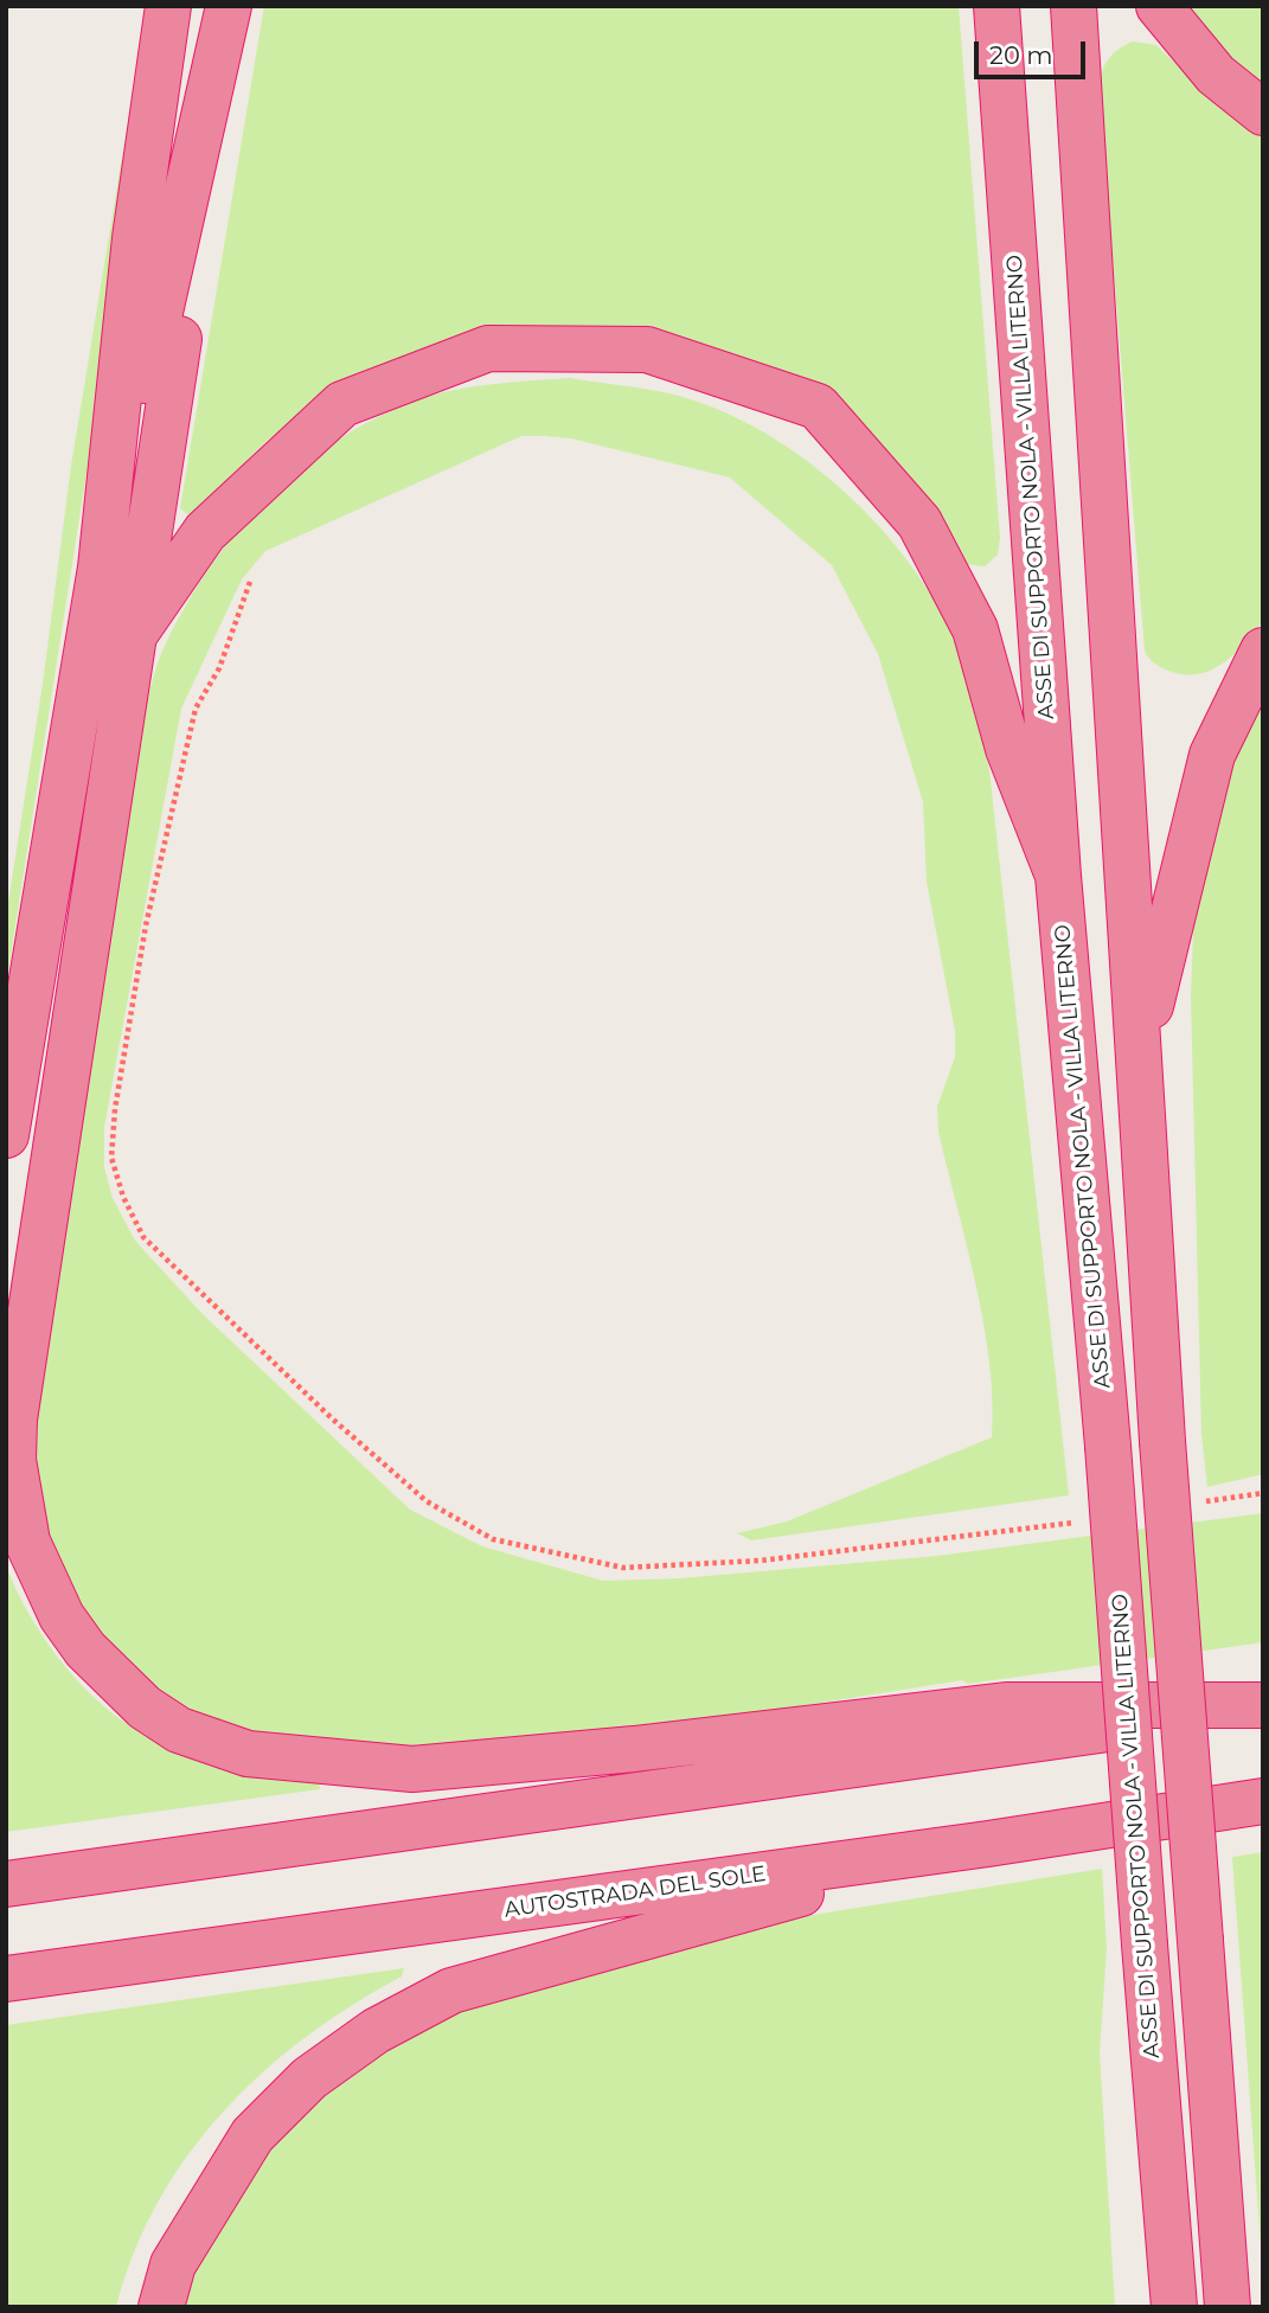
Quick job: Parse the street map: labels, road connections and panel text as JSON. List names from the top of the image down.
{
  "streets": {
    "highway": ["ASSE DI SUPPORTO NOLA - VILLA LITERNO", "AUTOSTRADA DEL SOLE"]
  },
  "scale_bar": "20 m"
}
